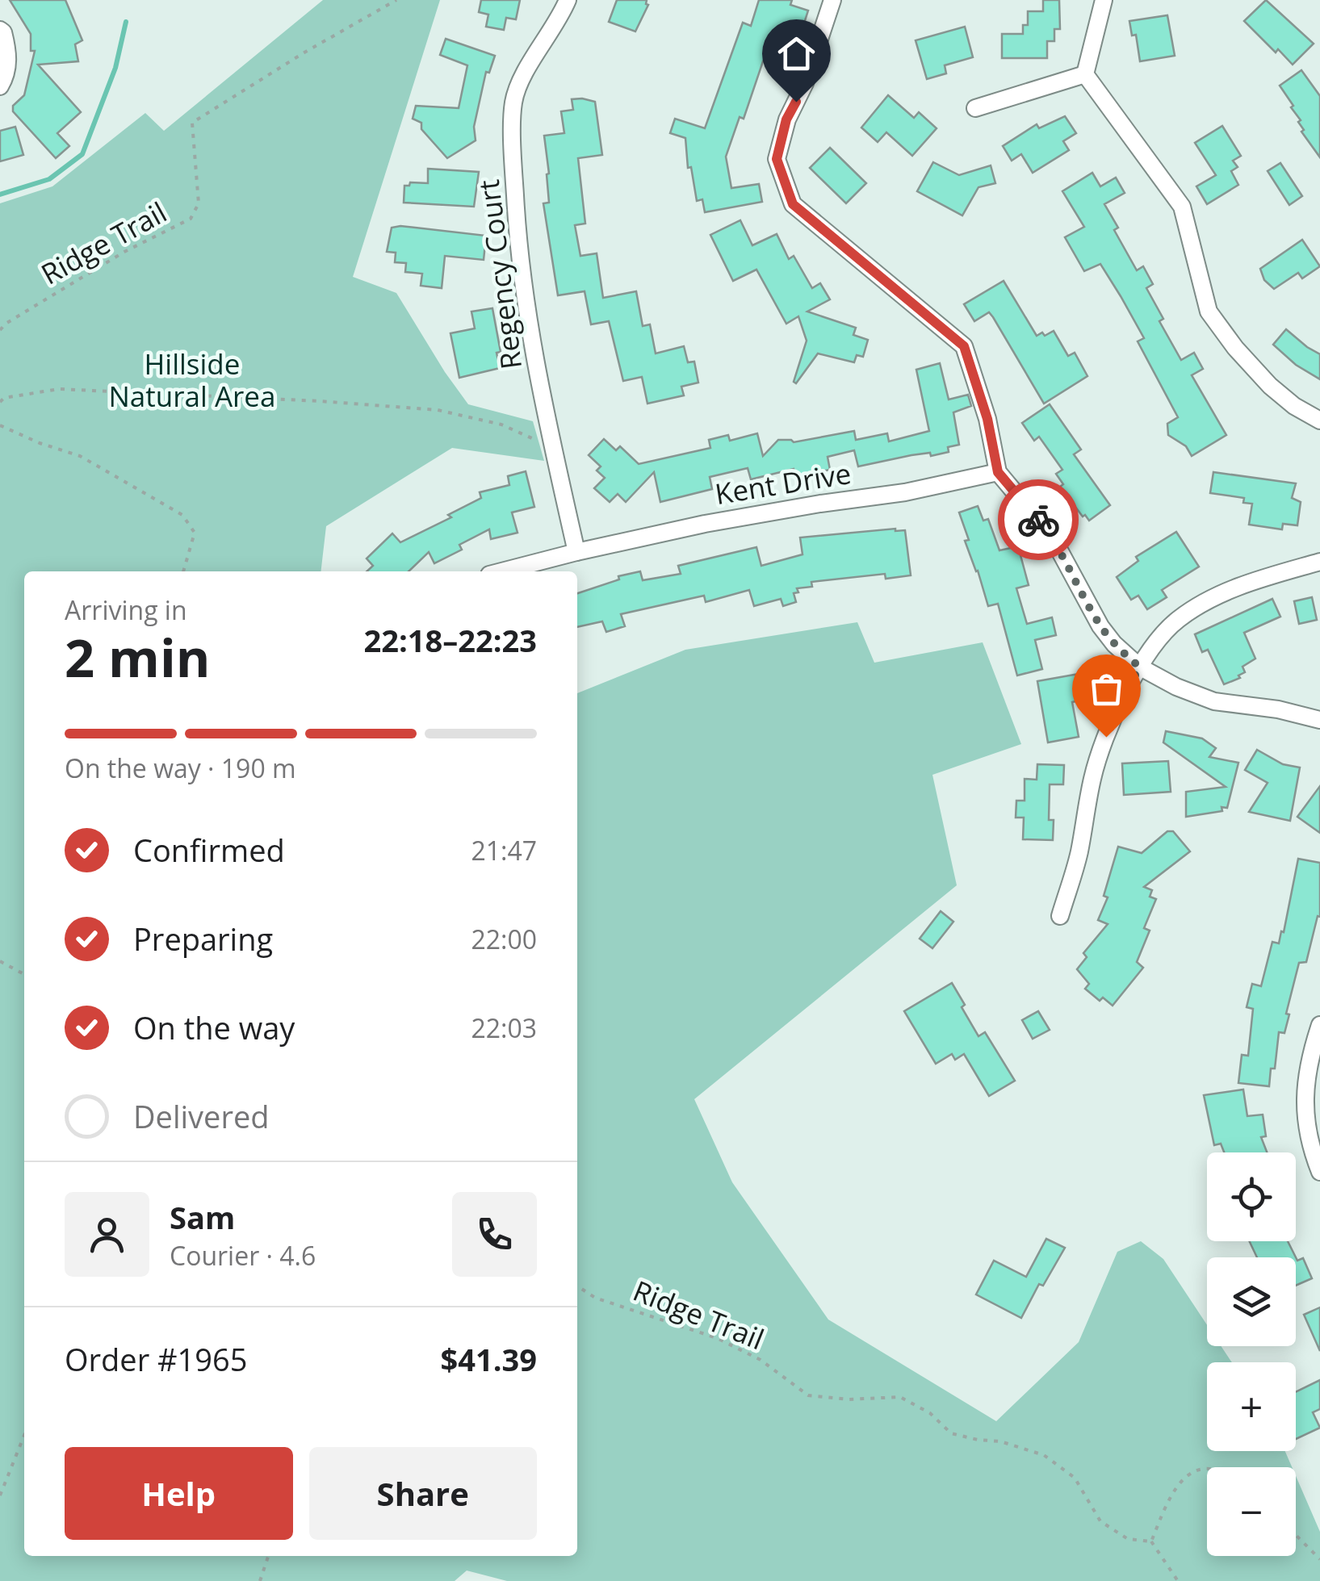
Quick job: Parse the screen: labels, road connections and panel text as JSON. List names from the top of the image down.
{
  "streets": {
    "street": ["Regency Court", "Kent Drive"],
    "path": ["Ridge Trail"]
  },
  "crossings": [
    ["Regency Court", "Kent Drive"]
  ],
  "parks": ["Hillside Natural Area"],
  "page": {
    "heading": ["2 min", "Arriving in", "22:18–22:23"],
    "panel": [
      "Sam",
      "Courier · 4.6",
      "Order #1965",
      "$41.39"
    ],
    "bar": "On the way · 190 m",
    "list": [
      ["Confirmed", "21:47"],
      ["Preparing", "22:00"],
      ["On the way", "22:03"],
      "Delivered"
    ],
    "map_buttons": ["+", "−"],
    "buttons": ["Help", "Share"]
  }
}
